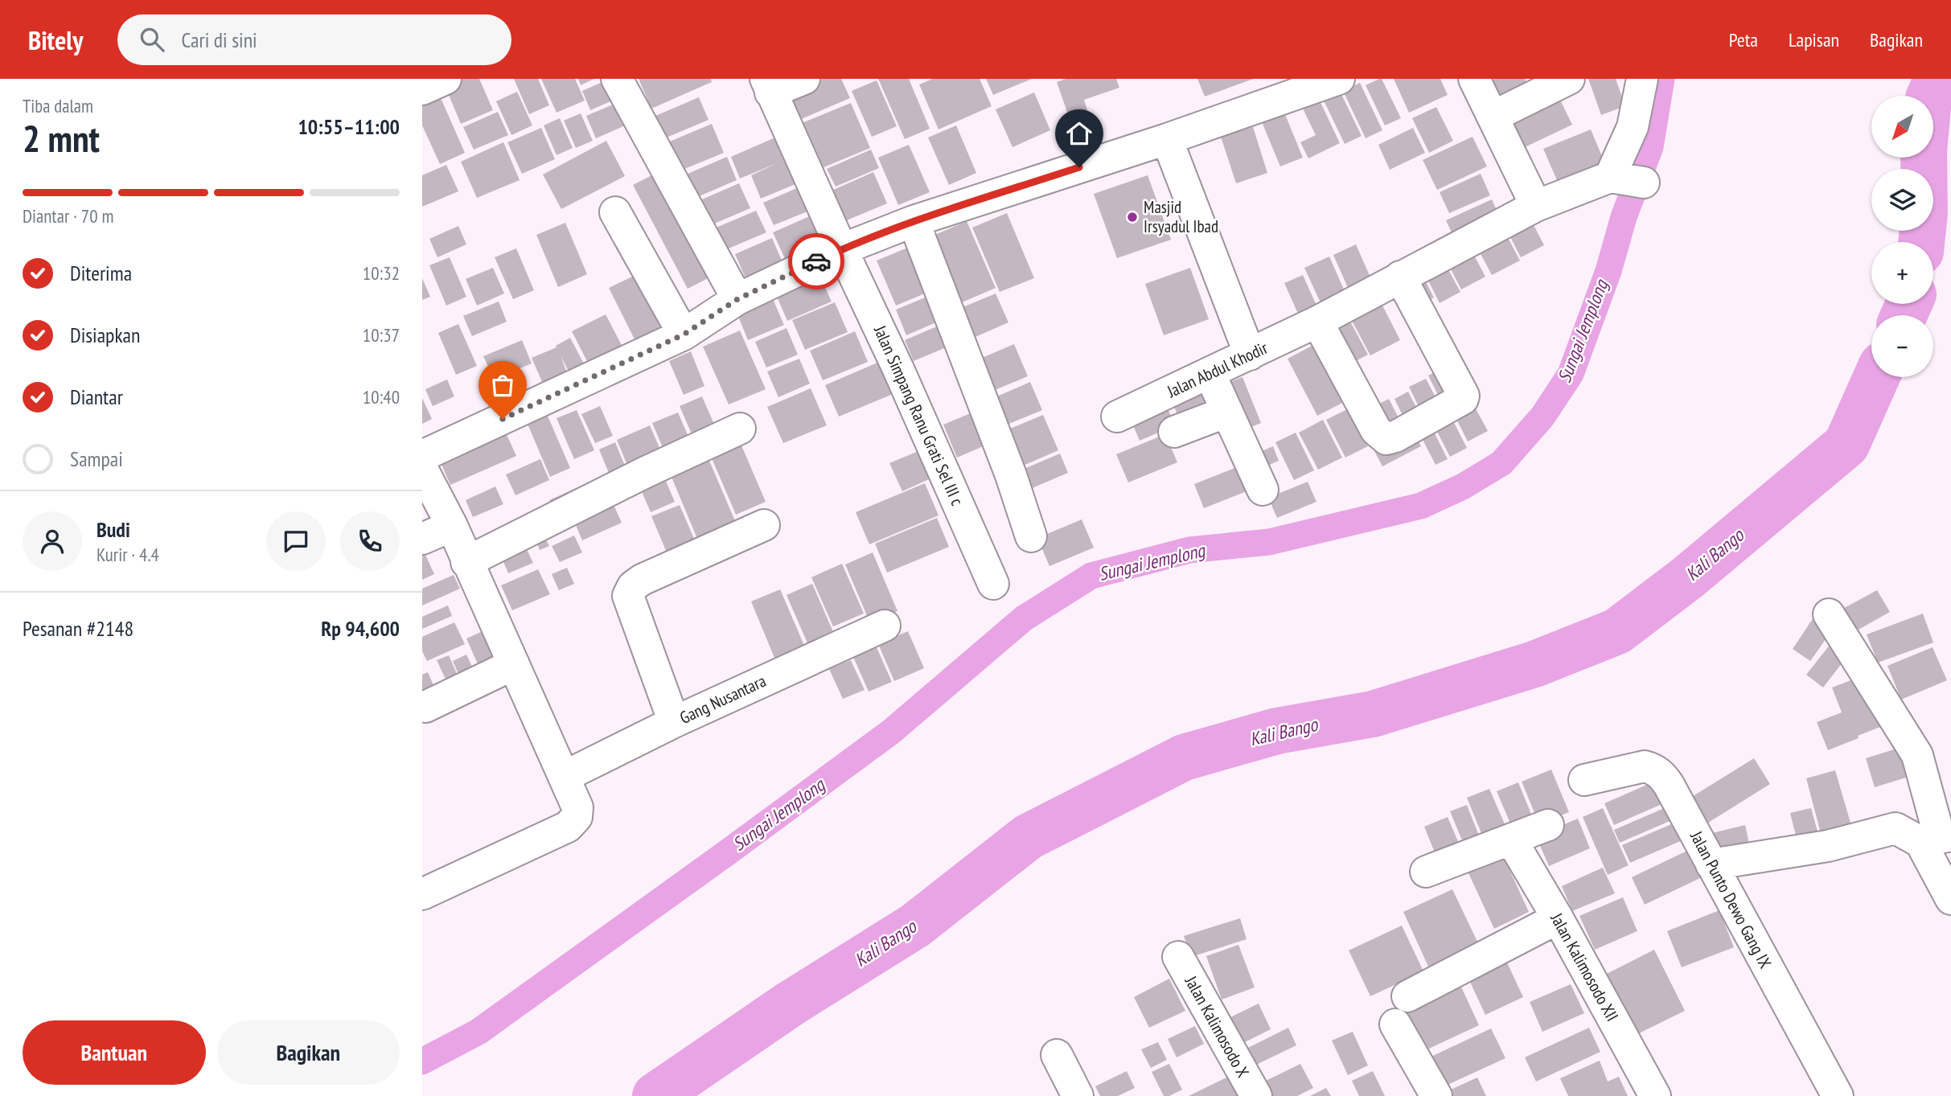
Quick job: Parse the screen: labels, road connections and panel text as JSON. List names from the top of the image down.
{
  "streets": {
    "street": [
      "Jalan Abdul Khodir",
      "Jalan Simpang Ranu Grati Sel III c",
      "Gang Nusantara",
      "Jalan Punto Dewo Gang IX",
      "Jalan Kalimosodo XII",
      "Jalan Kalimosodo X"
    ]
  },
  "water": ["Sungai Jemplong", "Kali Bango"],
  "places": ["Masjid Irsyadul Ibad"],
  "north": "bottom left",
  "page": {
    "header": "Bitely",
    "search": "Cari di sini",
    "nav": ["Peta", "Lapisan", "Bagikan"],
    "heading": ["2 mnt", "Tiba dalam", "10:55–11:00"],
    "panel": [
      "Budi",
      "Kurir · 4.4",
      "Pesanan #2148",
      "Rp 94,600"
    ],
    "map_buttons": ["+", "−"],
    "bar": "Diantar · 70 m",
    "list": [
      ["Diterima", "10:32"],
      ["Disiapkan", "10:37"],
      ["Diantar", "10:40"],
      "Sampai"
    ],
    "buttons": ["Bantuan", "Bagikan"]
  }
}
